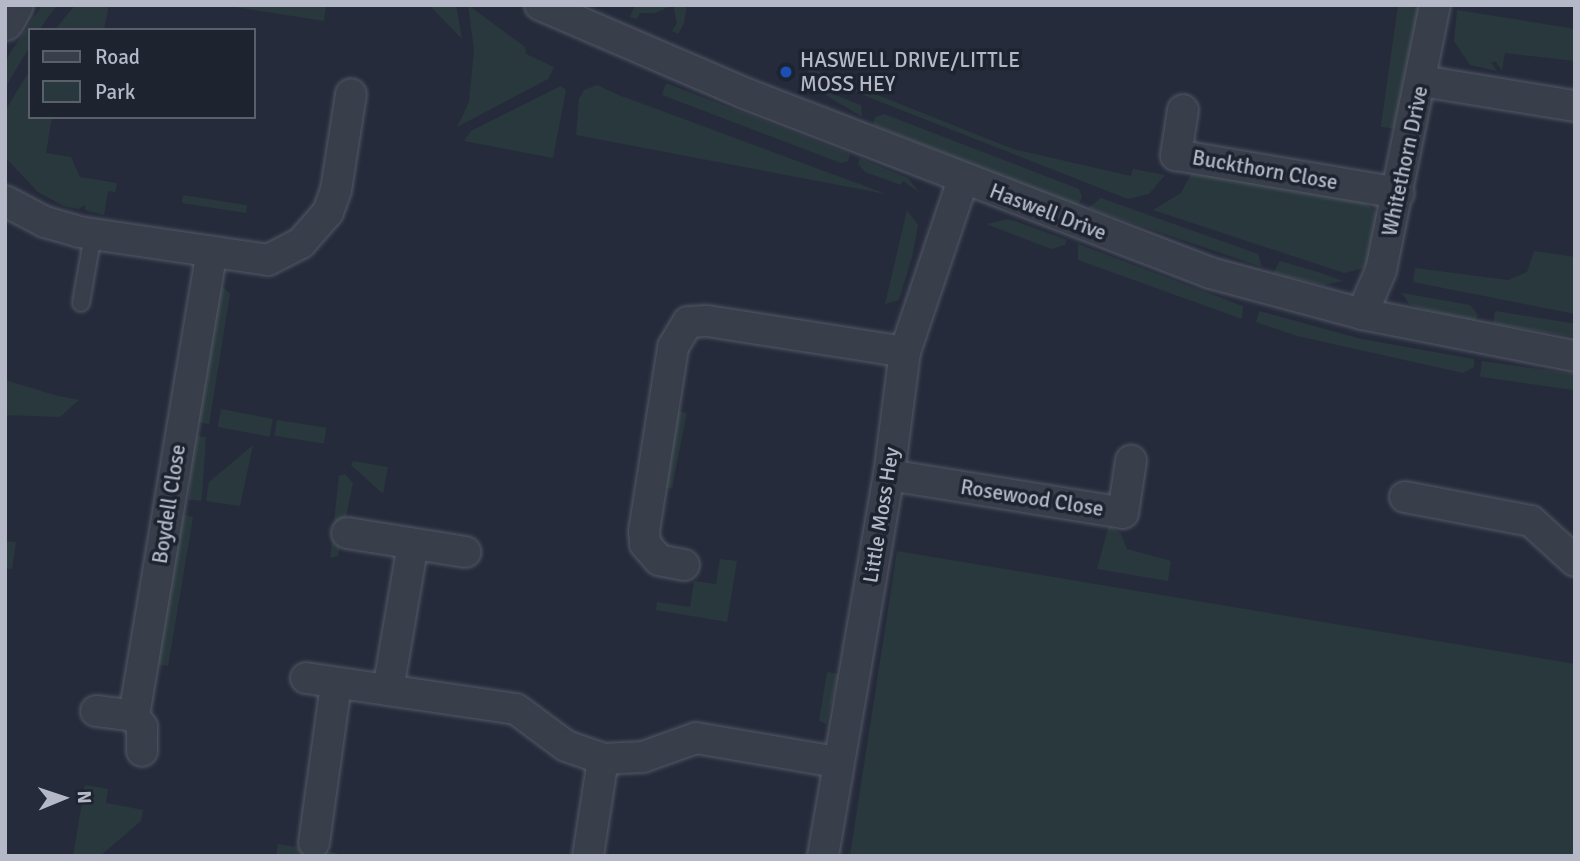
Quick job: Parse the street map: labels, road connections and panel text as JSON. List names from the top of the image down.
{
  "streets": {
    "street": [
      "Whitethorn Drive",
      "Buckthorn Close",
      "Haswell Drive",
      "Rosewood Close",
      "Boydell Close",
      "Little Moss Hey"
    ]
  },
  "crossings": [
    ["Whitethorn Drive", "Buckthorn Close"],
    ["Whitethorn Drive", "Haswell Drive"],
    ["Haswell Drive", "Little Moss Hey"],
    ["Rosewood Close", "Little Moss Hey"]
  ],
  "places": ["HASWELL DRIVE/LITTLE MOSS HEY"],
  "legend": ["Road", "Park"],
  "north": "right"
}
